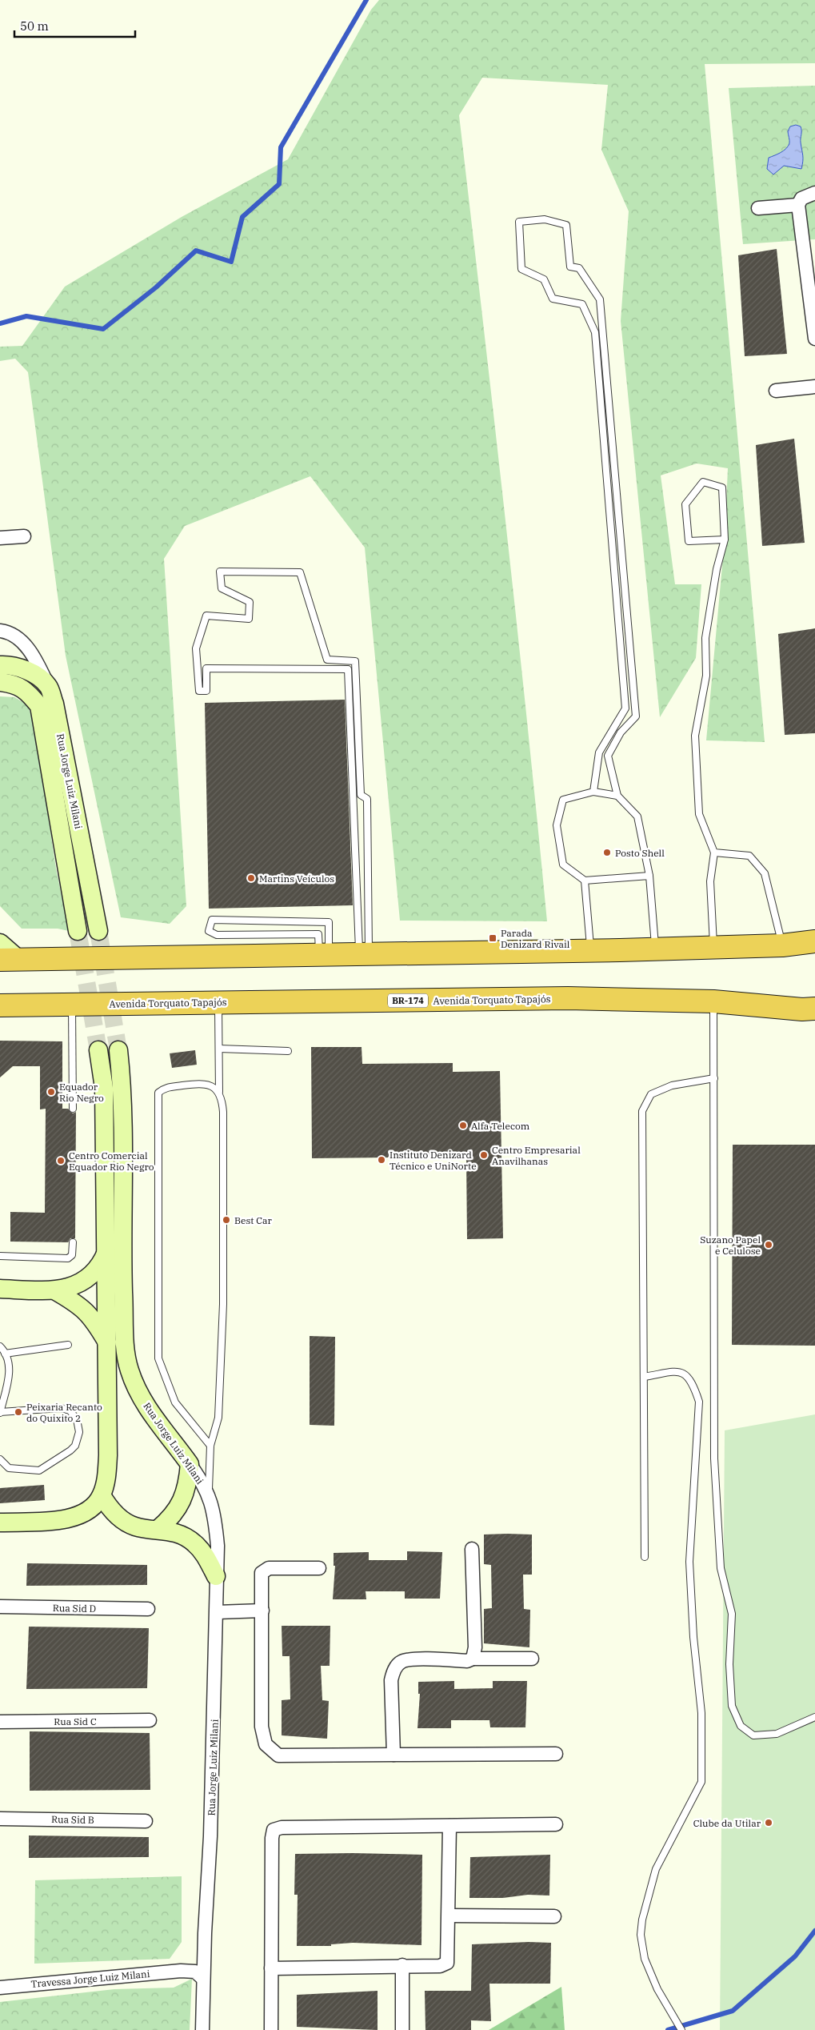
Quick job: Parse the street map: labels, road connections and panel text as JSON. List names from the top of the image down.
{
  "streets": {
    "highway": ["Avenida Torquato Tapajós", "BR-174"],
    "street": [
      "Rua Jorge Luiz Milani",
      "Rua Sid D",
      "Rua Sid C",
      "Rua Sid B",
      "Travessa Jorge Luiz Milani"
    ]
  },
  "places": {
    "other": [
      "Posto Shell",
      "Martins Veículos",
      "Equador Rio Negro",
      "Alfa Telecom",
      "Centro Empresarial Anavilhanas",
      "Instituto Denizard Técnico e UniNorte",
      "Centro Comercial Equador Rio Negro",
      "Best Car",
      "Suzano Papel e Celulose",
      "Peixaria Recanto do Quixito 2",
      "Clube da Utilar"
    ],
    "transit": ["Parada Denizard Rivail"]
  },
  "scale_bar": "50 m"
}
